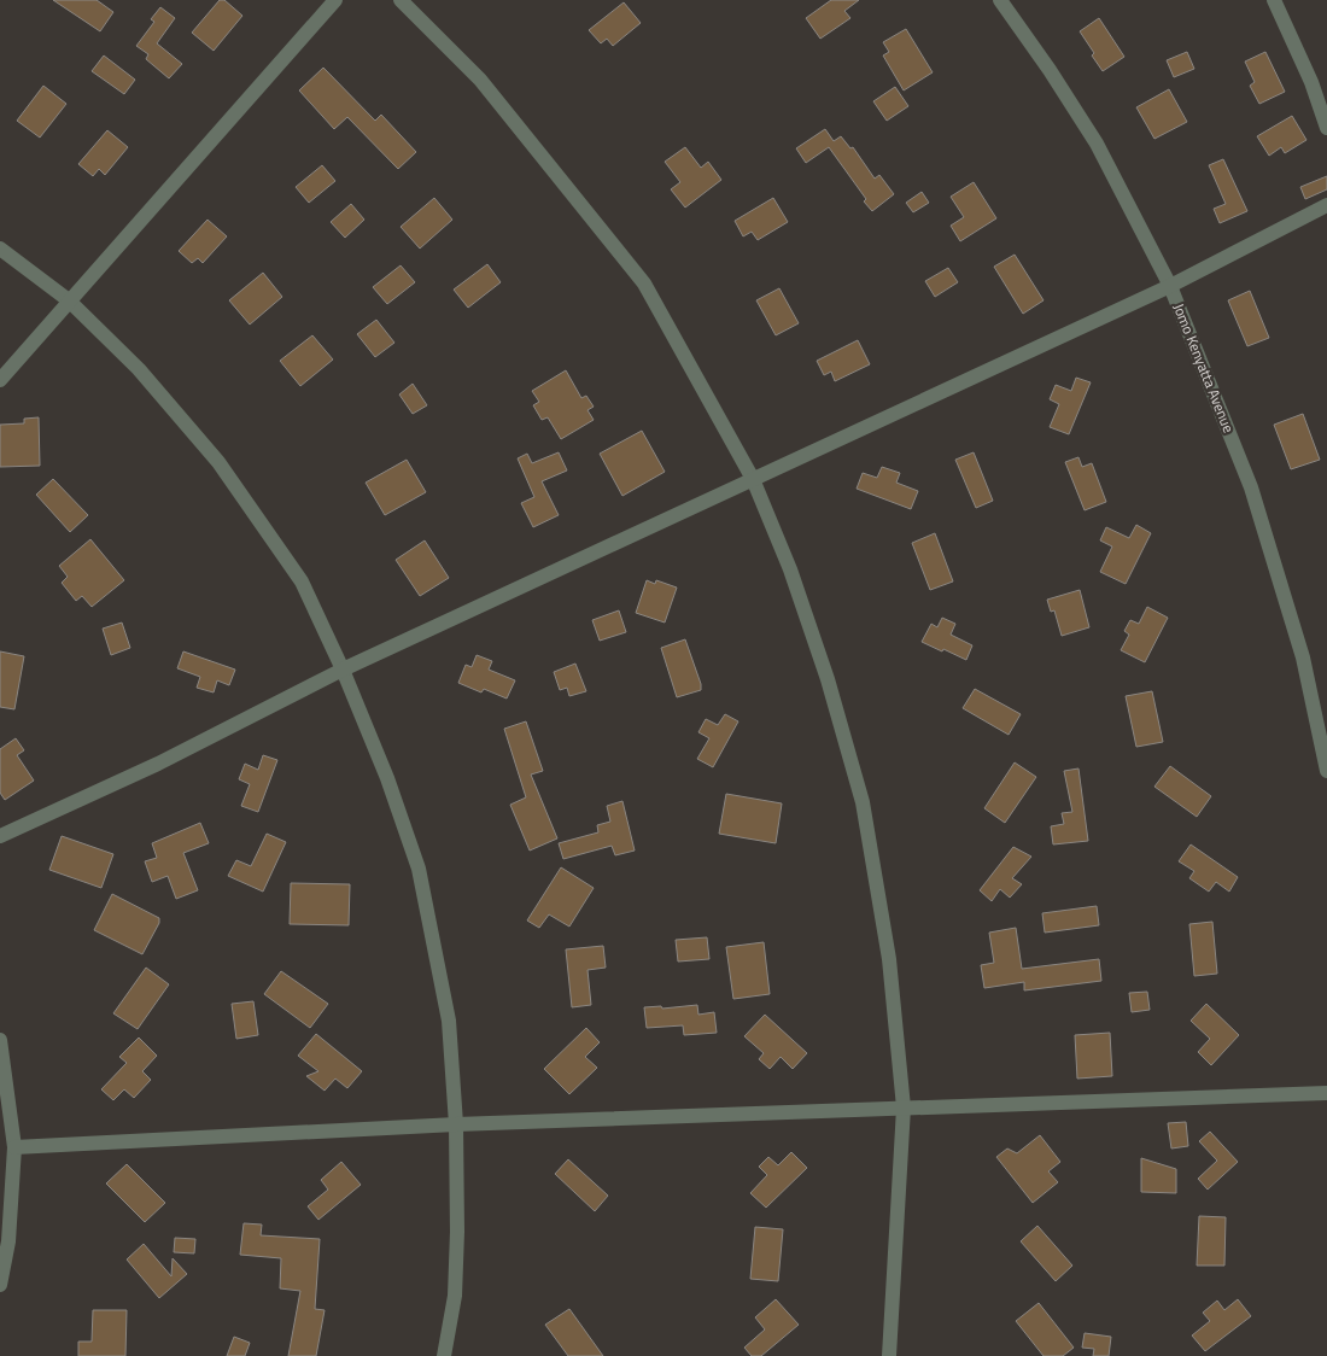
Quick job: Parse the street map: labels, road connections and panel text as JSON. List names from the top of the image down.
{
  "streets": {
    "street": ["Jomo Kenyatta Avenue"]
  }
}
